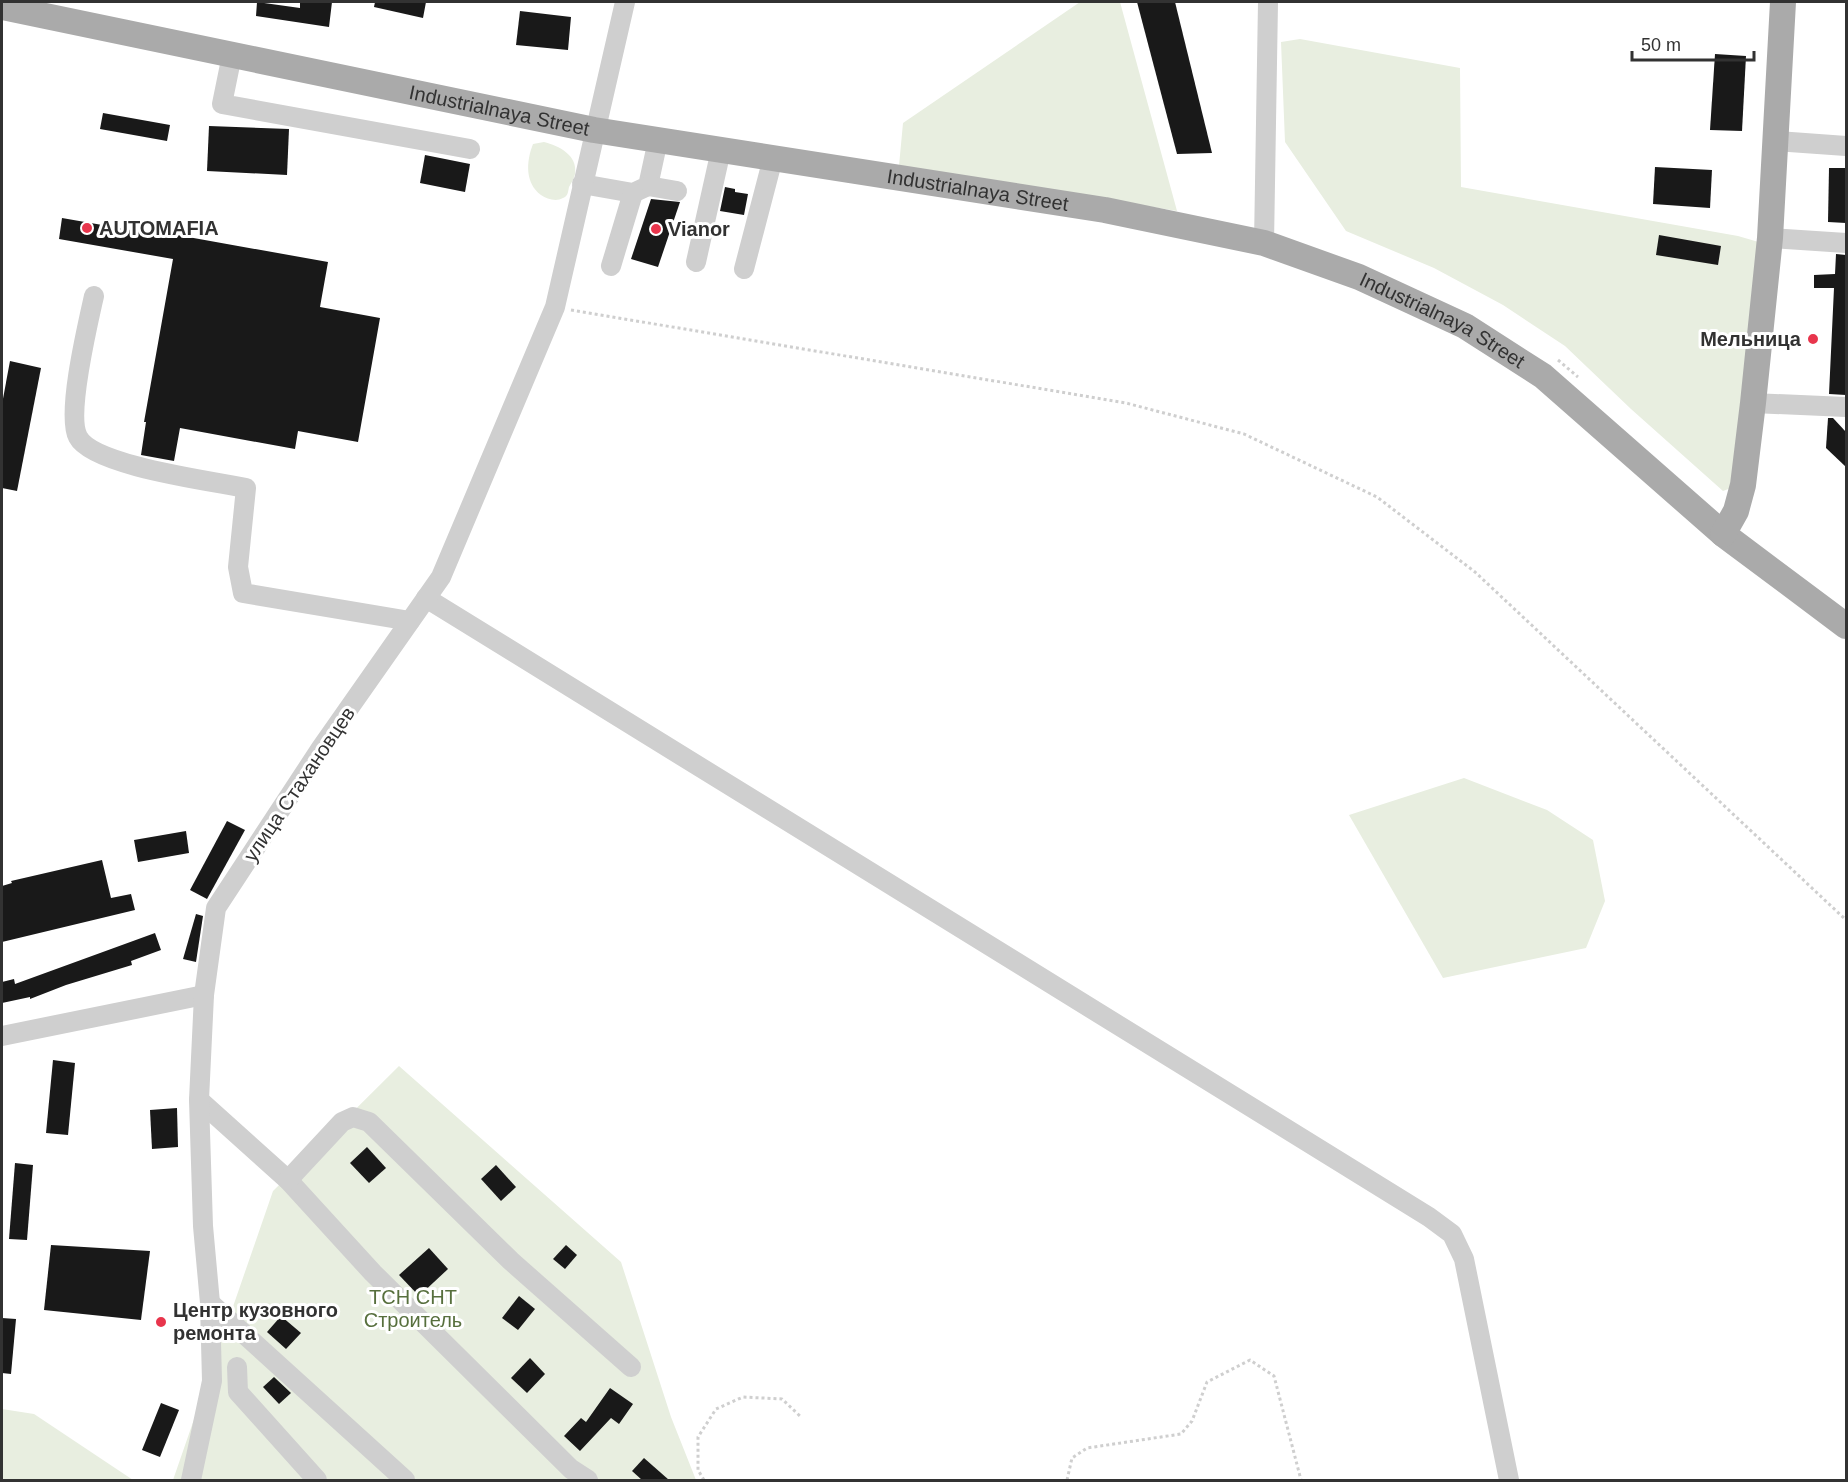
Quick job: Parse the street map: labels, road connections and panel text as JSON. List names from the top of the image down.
{
  "streets": {
    "main road": ["Industrialnaya Street"],
    "street": ["улица Стахановцев"]
  },
  "crossings": [
    ["Industrialnaya Street", "улица Стахановцев"]
  ],
  "parks": ["ТСН СНТ Строитель"],
  "places": [
    "AUTOMAFIA",
    "Vianor",
    "Мельница",
    "Центр кузовного ремонта"
  ],
  "scale_bar": "50 m"
}
